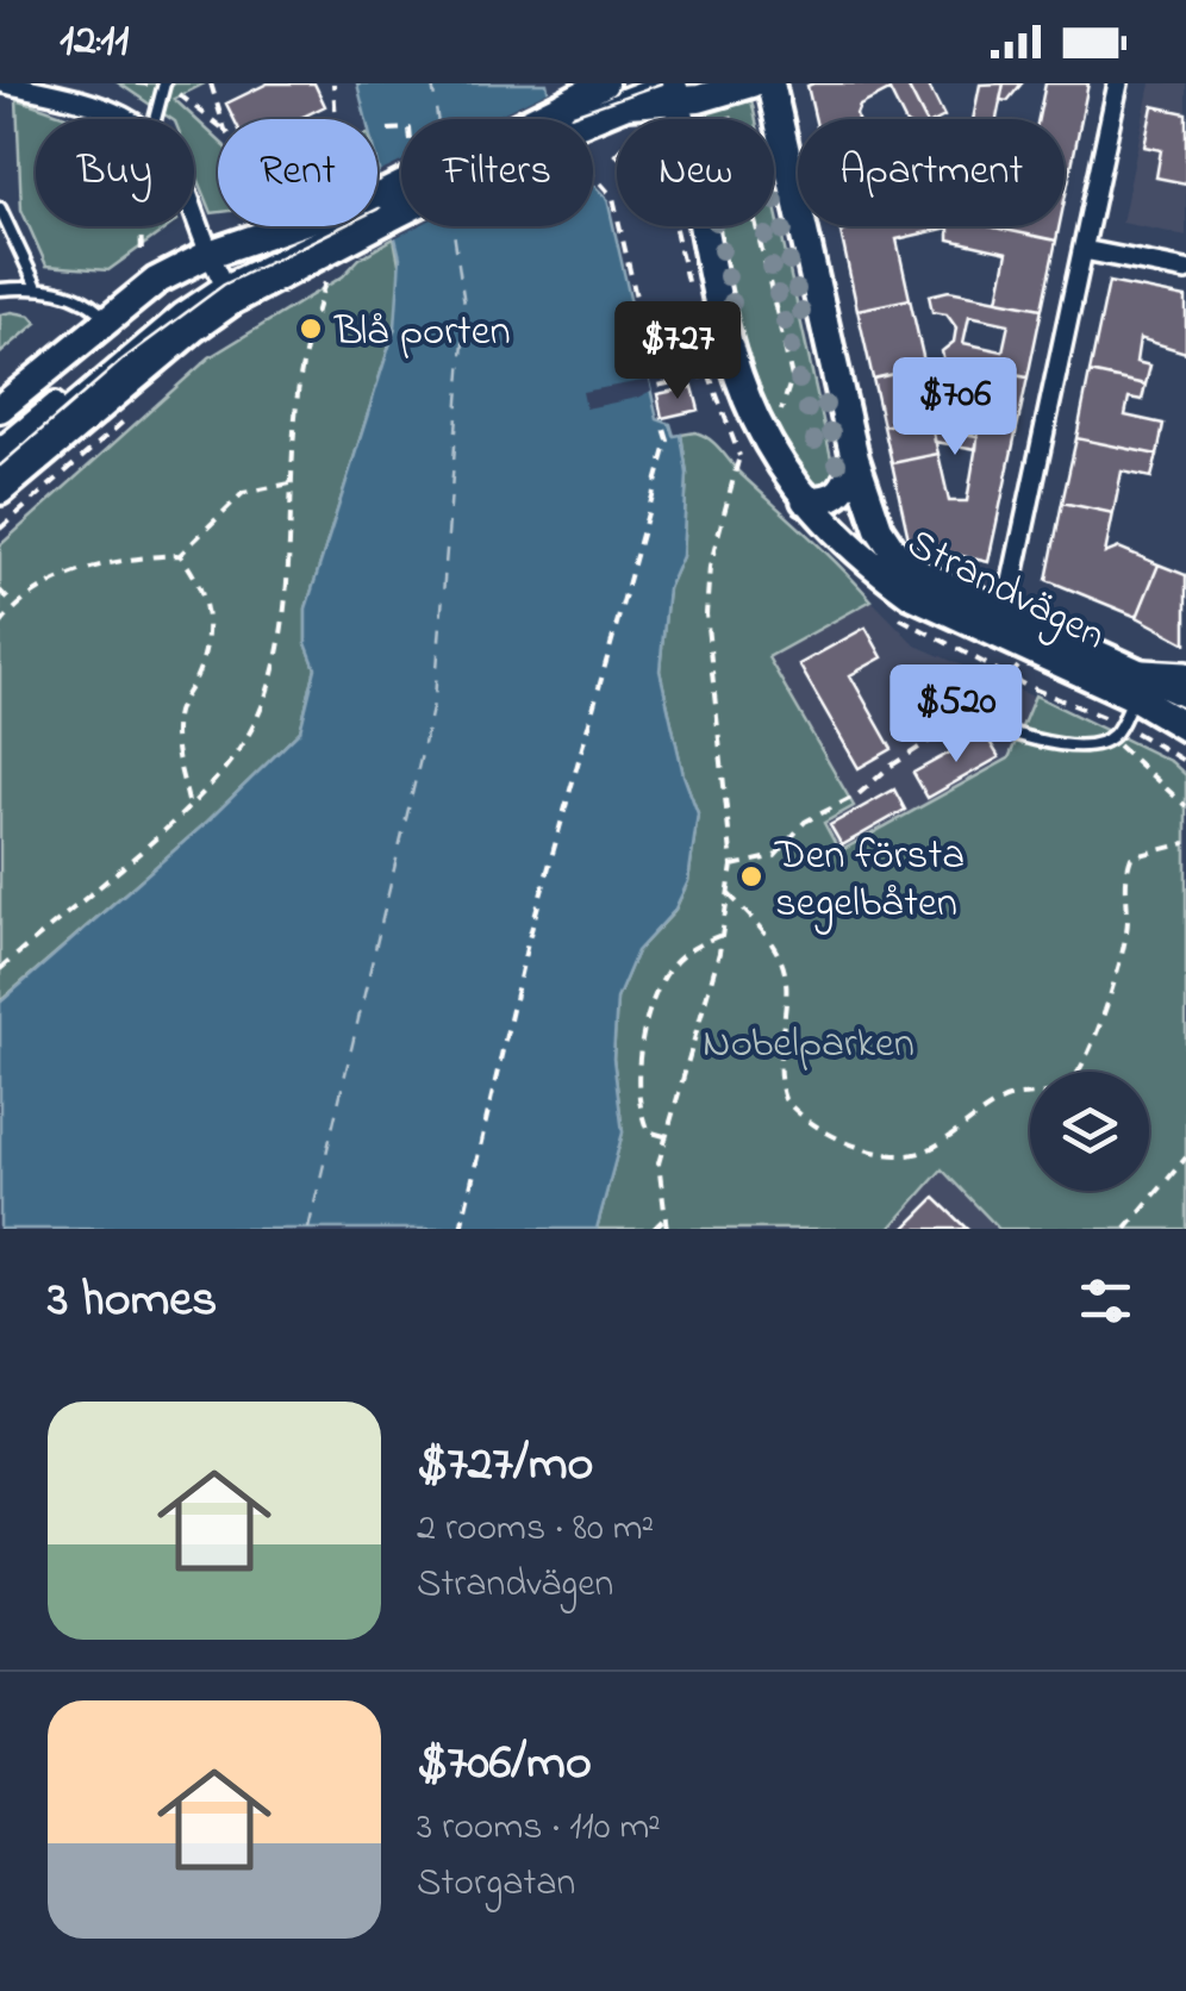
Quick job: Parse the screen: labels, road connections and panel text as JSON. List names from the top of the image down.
{
  "streets": {
    "street": ["Strandvägen"]
  },
  "parks": ["Nobelparken"],
  "places": ["Blå porten", "Den första segelbåten"],
  "page": {
    "status": "12:11",
    "chip": [
      "Buy",
      "Rent",
      "Filters",
      "New",
      "Apartment"
    ],
    "price": ["$727", "$706", "$520"],
    "heading": "3 homes",
    "list": [
      {
        "name": "$727/mo",
        "note": "2 rooms · 80 m² · Strandvägen"
      },
      {
        "name": "$706/mo",
        "note": "3 rooms · 110 m² · Storgatan"
      }
    ]
  }
}
